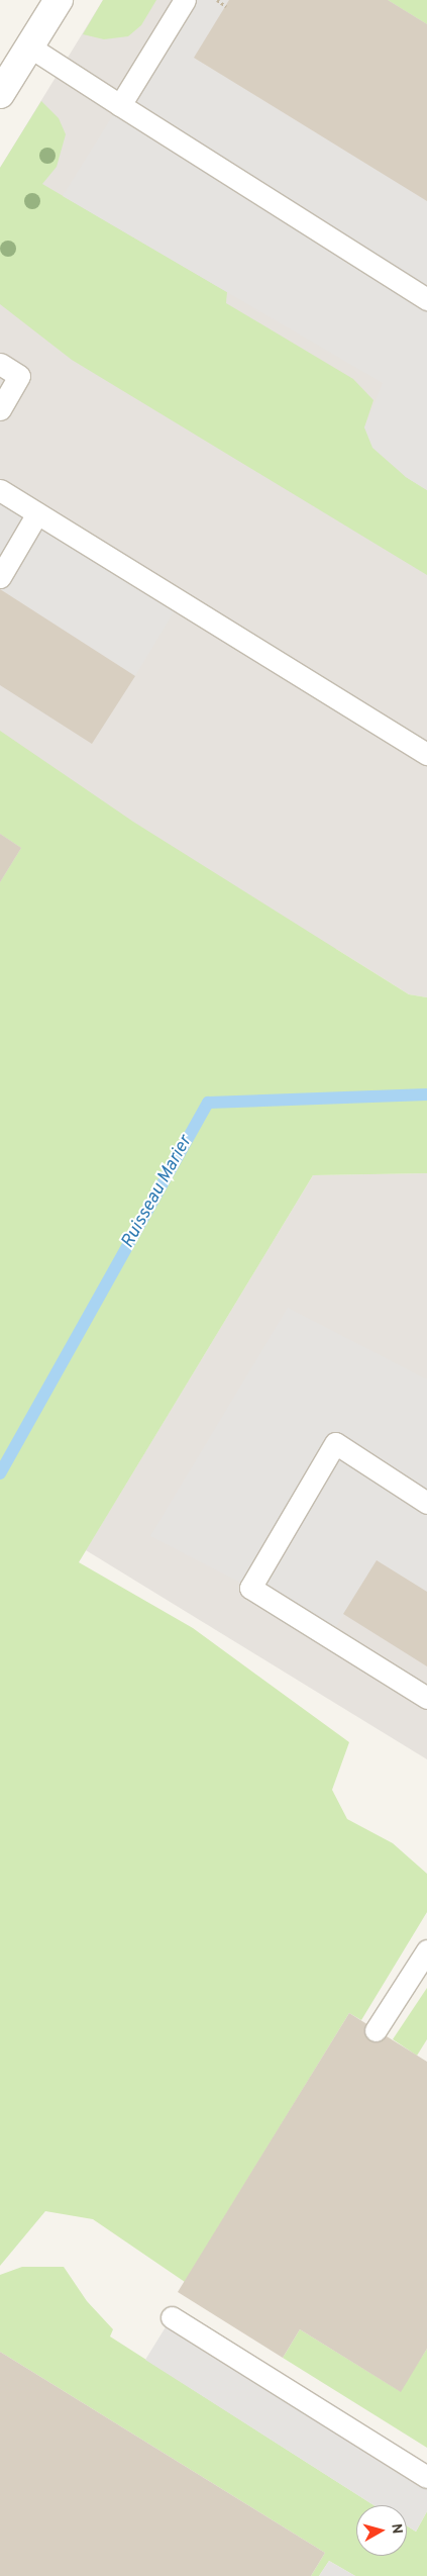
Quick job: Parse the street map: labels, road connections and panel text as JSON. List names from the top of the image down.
{
  "water": ["Ruisseau Marier"],
  "north": "right"
}
